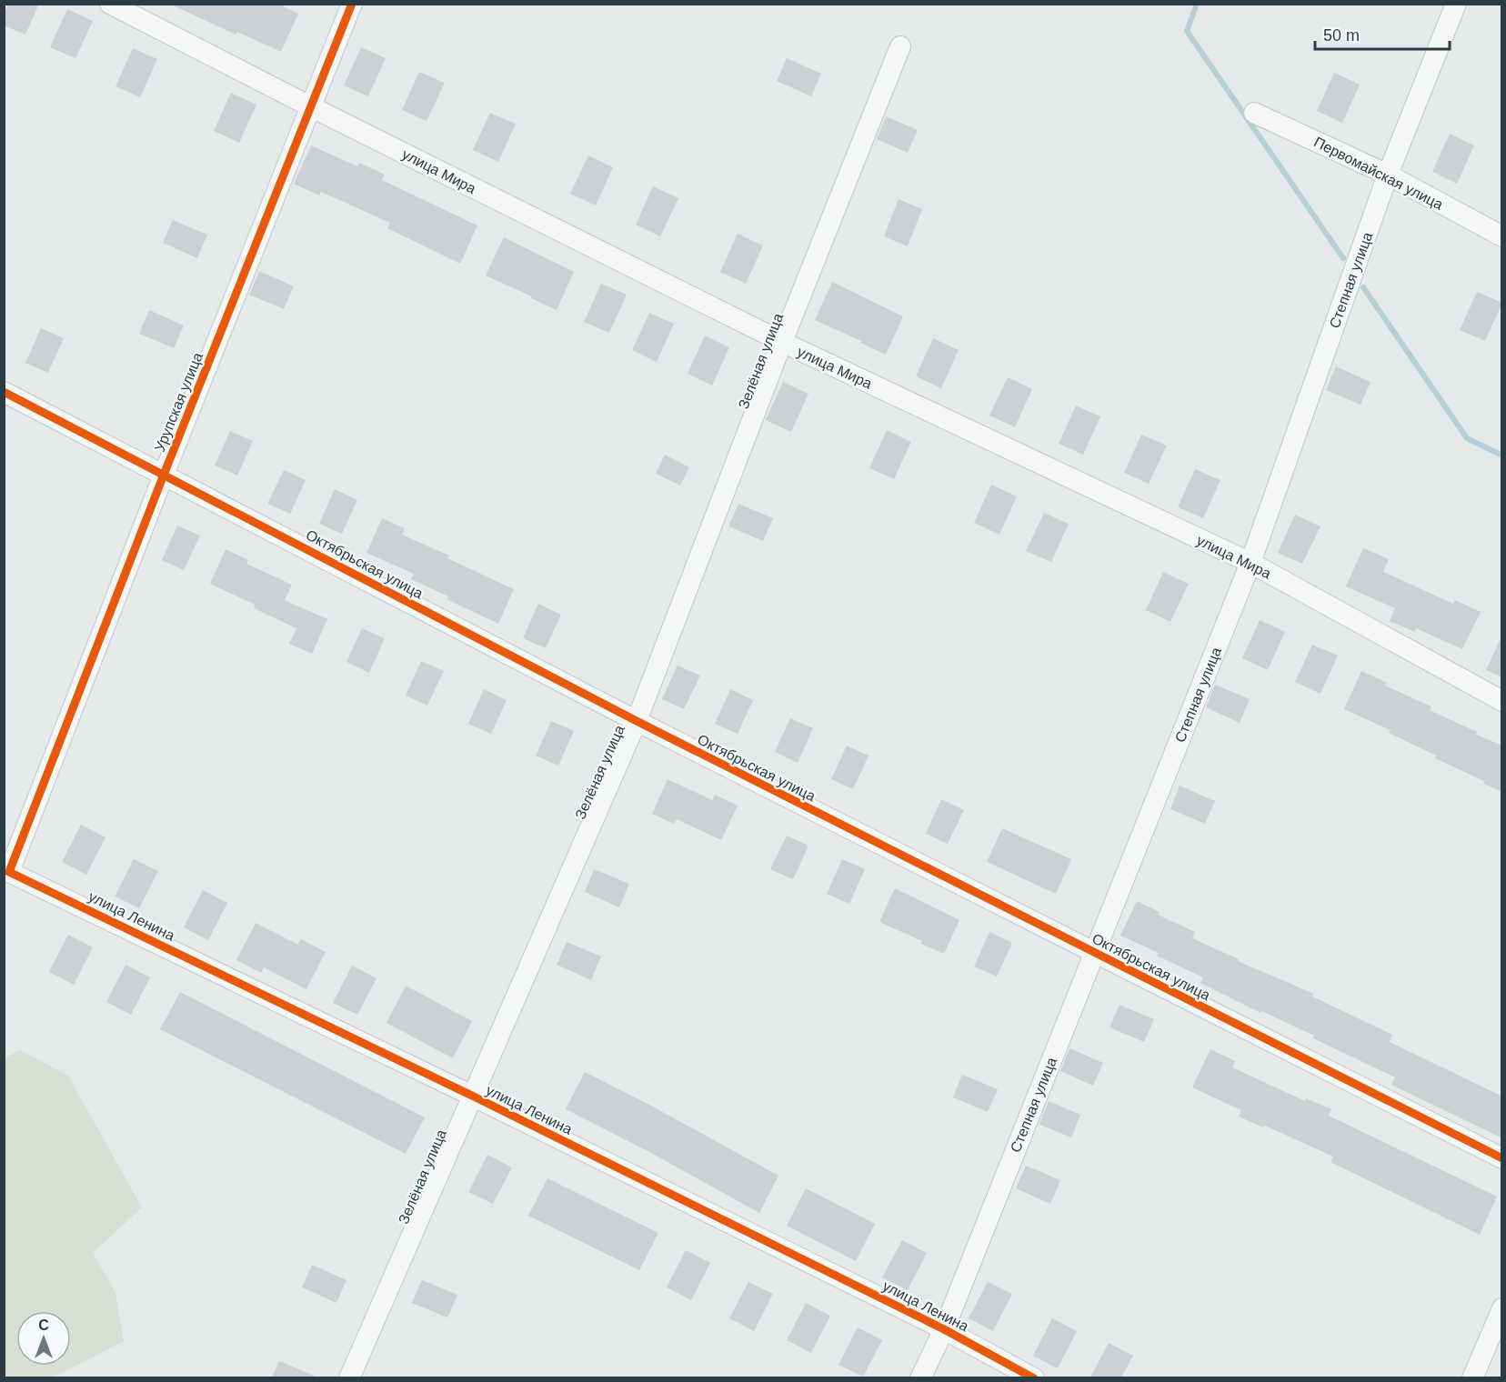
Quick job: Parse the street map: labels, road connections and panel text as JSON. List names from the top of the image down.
{
  "streets": {
    "street": [
      "улица Мира",
      "Первомайская улица",
      "Степная улица",
      "Зелёная улица",
      "Урупская улица",
      "Октябрьская улица",
      "улица Ленина"
    ]
  },
  "crossings": [
    ["улица Мира", "Степная улица"],
    ["улица Мира", "Зелёная улица"],
    ["улица Мира", "Урупская улица"],
    ["Первомайская улица", "Степная улица"],
    ["Степная улица", "Октябрьская улица"],
    ["Степная улица", "улица Ленина"],
    ["Зелёная улица", "Октябрьская улица"],
    ["Зелёная улица", "улица Ленина"],
    ["Урупская улица", "Октябрьская улица"],
    ["Урупская улица", "улица Ленина"]
  ],
  "scale_bar": "50 m",
  "north": "top"
}
